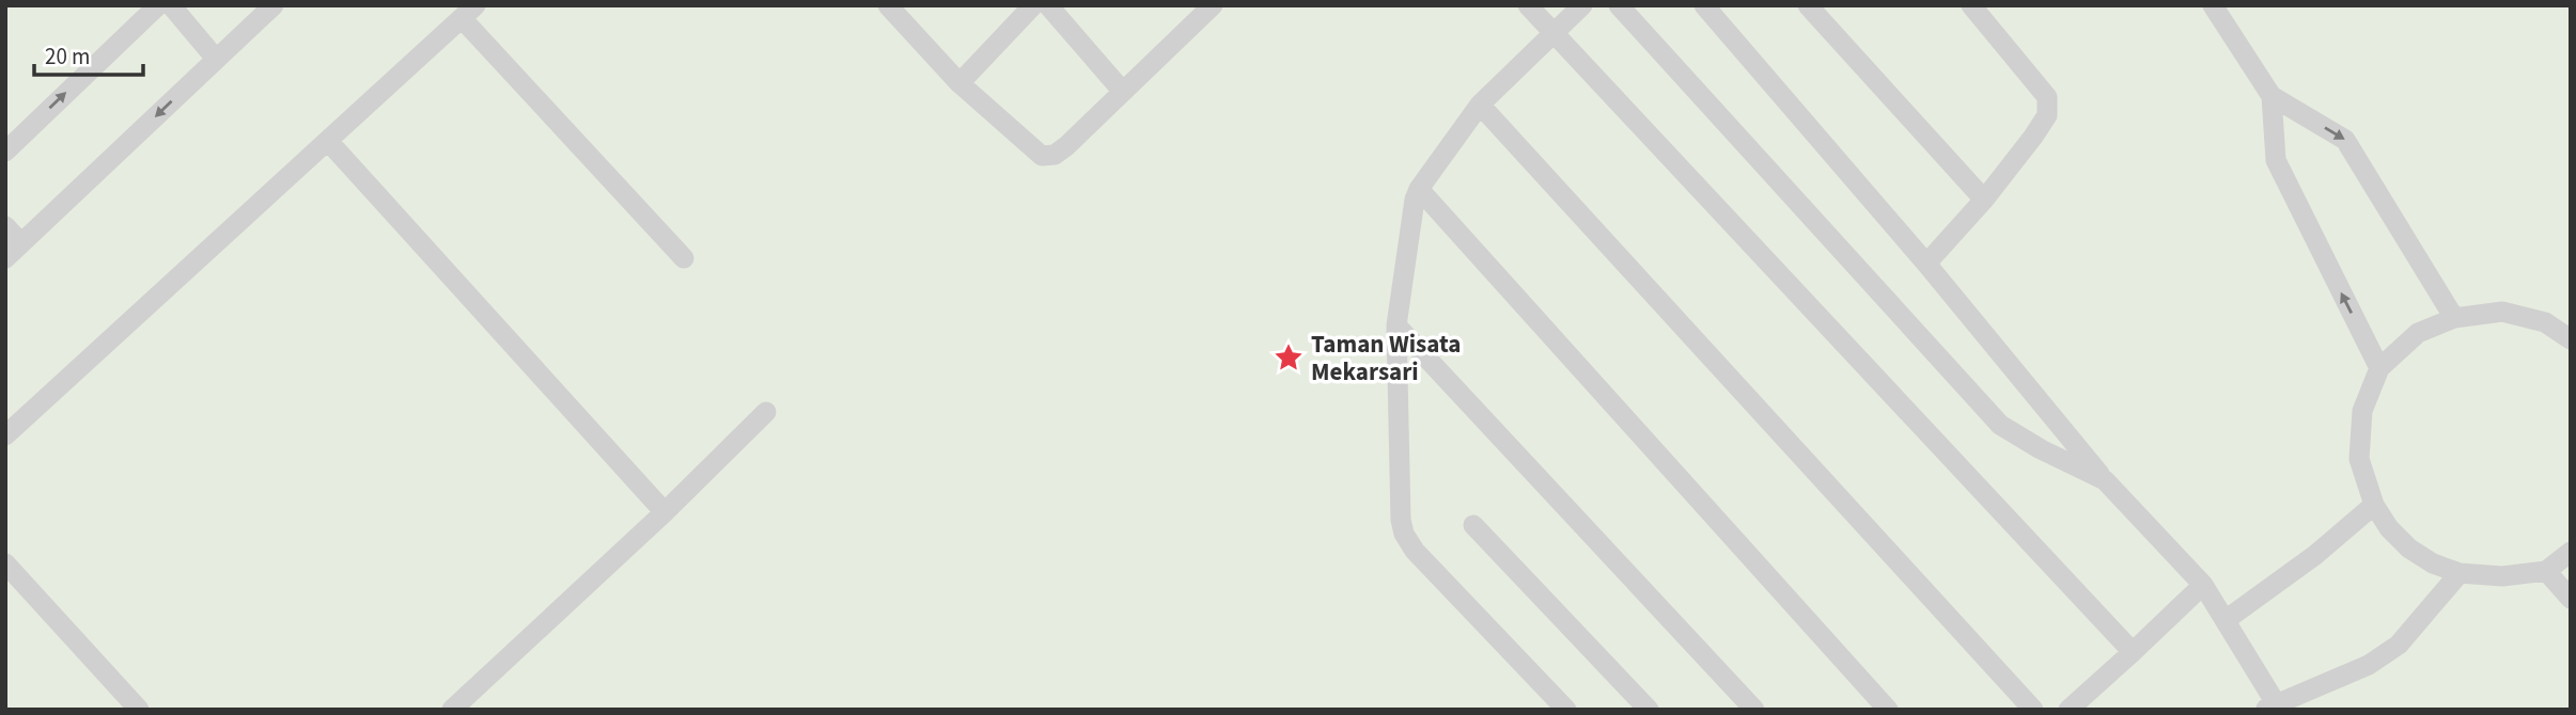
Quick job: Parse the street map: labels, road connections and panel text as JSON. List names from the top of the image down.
{
  "places": {
    "place": ["Taman Wisata Mekarsari"]
  },
  "scale_bar": "20 m"
}
